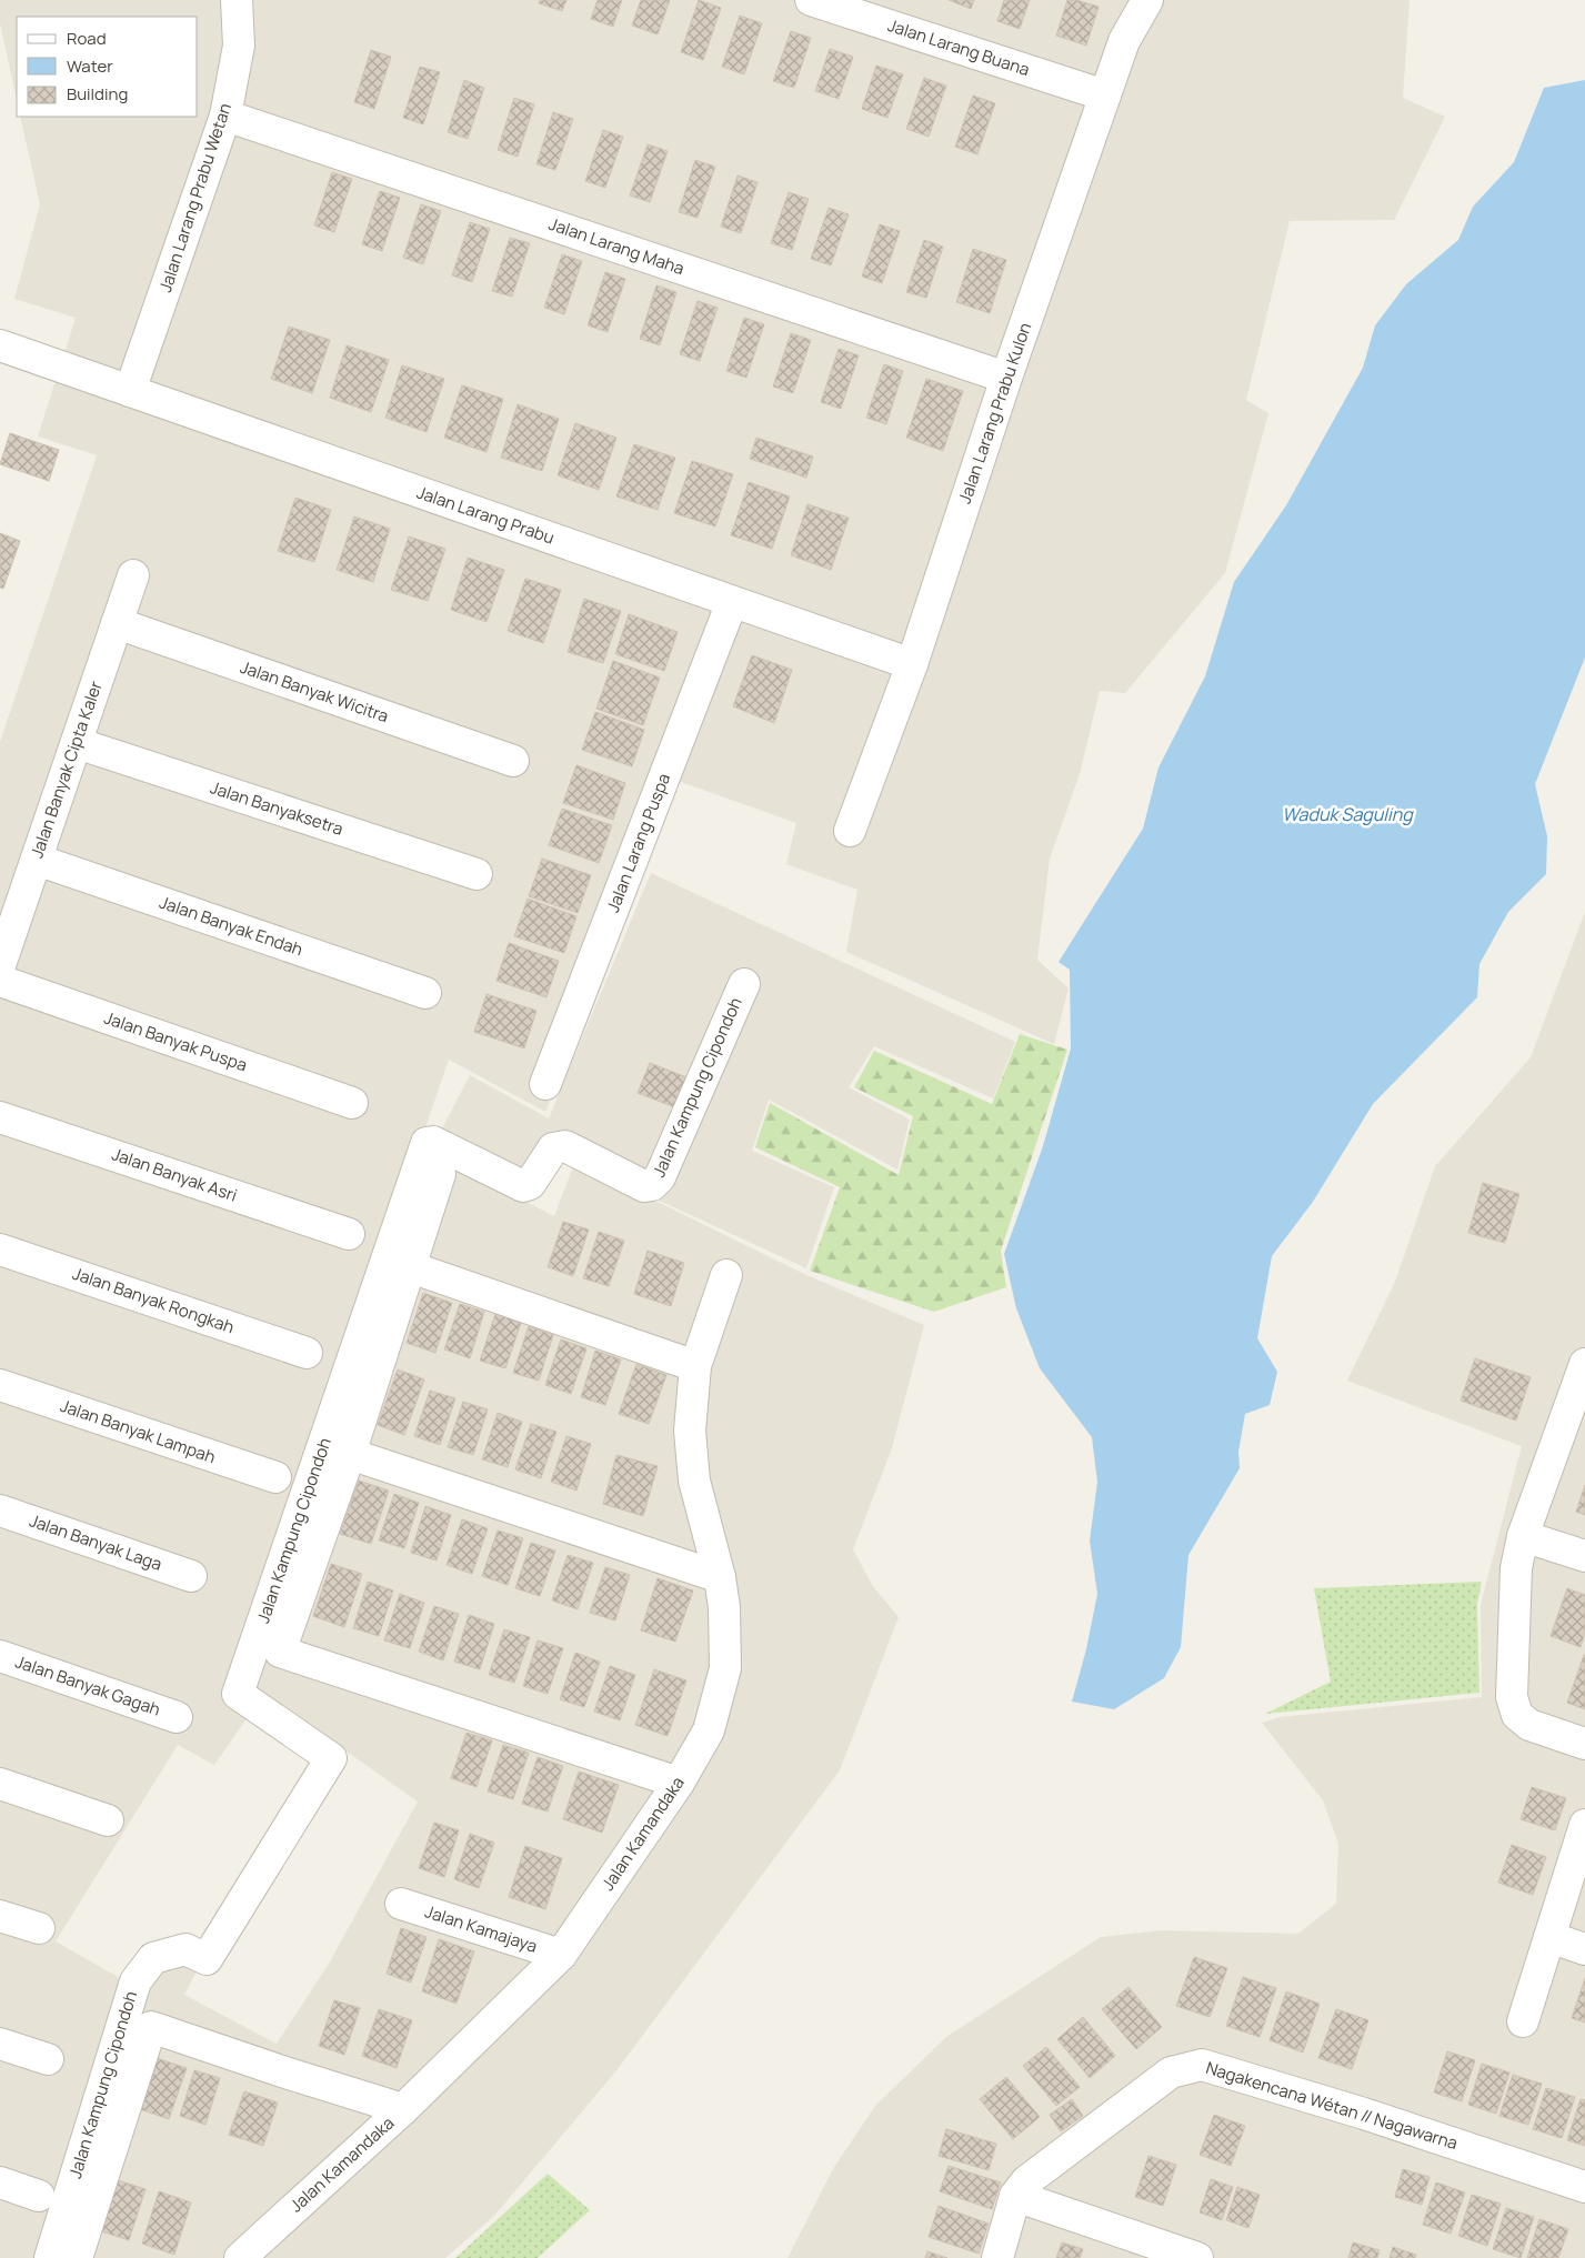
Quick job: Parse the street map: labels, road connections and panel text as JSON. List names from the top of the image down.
{
  "streets": {
    "street": [
      "Jalan Larang Buana",
      "Jalan Larang Prabu Wetan",
      "Jalan Larang Maha",
      "Jalan Larang Prabu Kulon",
      "Jalan Larang Prabu",
      "Jalan Banyak Wicitra",
      "Jalan Banyak Cipta Kaler",
      "Jalan Banyaksetra",
      "Jalan Larang Puspa",
      "Jalan Banyak Endah",
      "Jalan Banyak Puspa",
      "Jalan Kampung Cipondoh",
      "Jalan Banyak Asri",
      "Jalan Banyak Rongkah",
      "Jalan Banyak Lampah",
      "Jalan Banyak Laga",
      "Jalan Banyak Gagah",
      "Jalan Kamandaka",
      "Jalan Kamajaya",
      "Nagakencana Wétan // Nagawarna"
    ]
  },
  "crossings": [
    ["Jalan Larang Buana", "Jalan Larang Prabu Kulon"],
    ["Jalan Larang Prabu Wetan", "Jalan Larang Maha"],
    ["Jalan Larang Prabu Wetan", "Jalan Larang Prabu"],
    ["Jalan Larang Maha", "Jalan Larang Prabu Kulon"],
    ["Jalan Larang Prabu Kulon", "Jalan Larang Prabu"],
    ["Jalan Larang Prabu", "Jalan Larang Puspa"],
    ["Jalan Banyak Wicitra", "Jalan Banyak Cipta Kaler"],
    ["Jalan Banyak Cipta Kaler", "Jalan Banyaksetra"],
    ["Jalan Banyak Cipta Kaler", "Jalan Banyak Endah"],
    ["Jalan Kamandaka", "Jalan Kamajaya"]
  ],
  "water": ["Waduk Saguling"],
  "legend": ["Road", "Water", "Building"]
}
